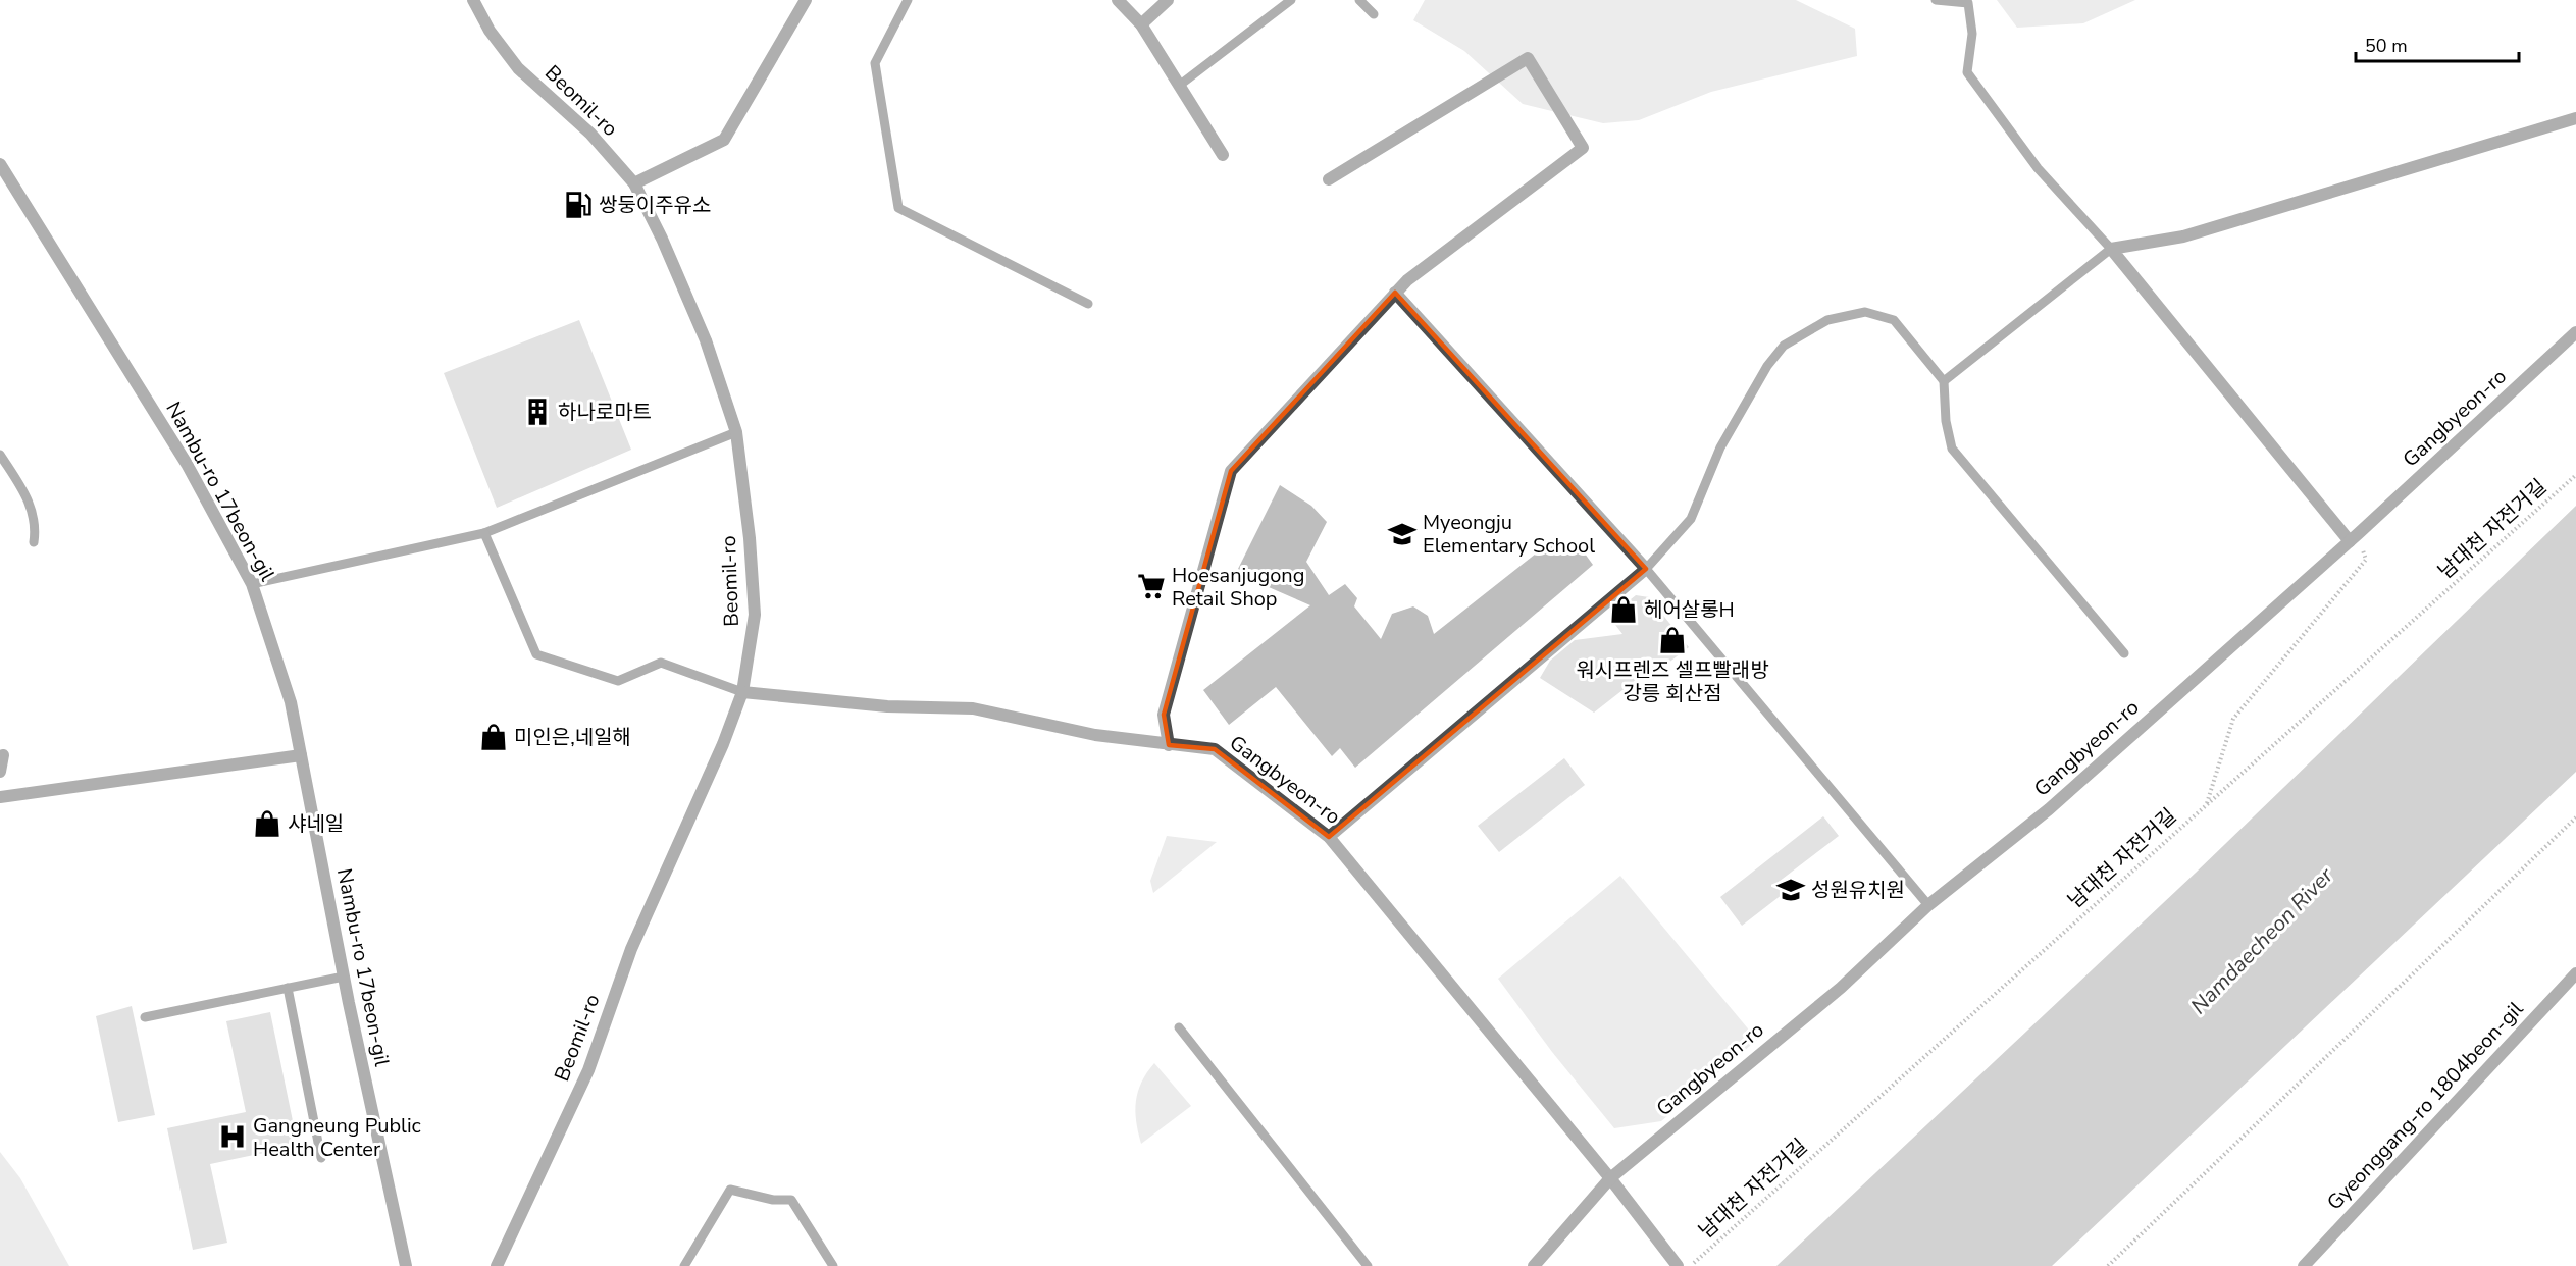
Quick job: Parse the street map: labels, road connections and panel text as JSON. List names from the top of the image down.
{
  "streets": {
    "street": [
      "Beomil-ro",
      "Gangbyeon-ro",
      "Nambu-ro 17beon-gil",
      "Gyeonggang-ro 1804beon-gil"
    ],
    "path": ["남대천 자전거길"]
  },
  "crossings": [
    ["Beomil-ro", "Gangbyeon-ro"]
  ],
  "water": ["Namdaecheon River"],
  "places": {
    "fuel station": ["쌍둥이주유소"],
    "building": ["하나로마트"],
    "school or university": ["Myeongju Elementary School", "성원유치원"],
    "supermarket": ["Hoesanjugong Retail Shop"],
    "shop": [
      "헤어살롱H",
      "워시프렌즈 셀프빨래방 강릉 회산점",
      "미인은,네일해",
      "샤네일"
    ],
    "hospital": ["Gangneung Public Health Center"]
  },
  "scale_bar": "50 m"
}
